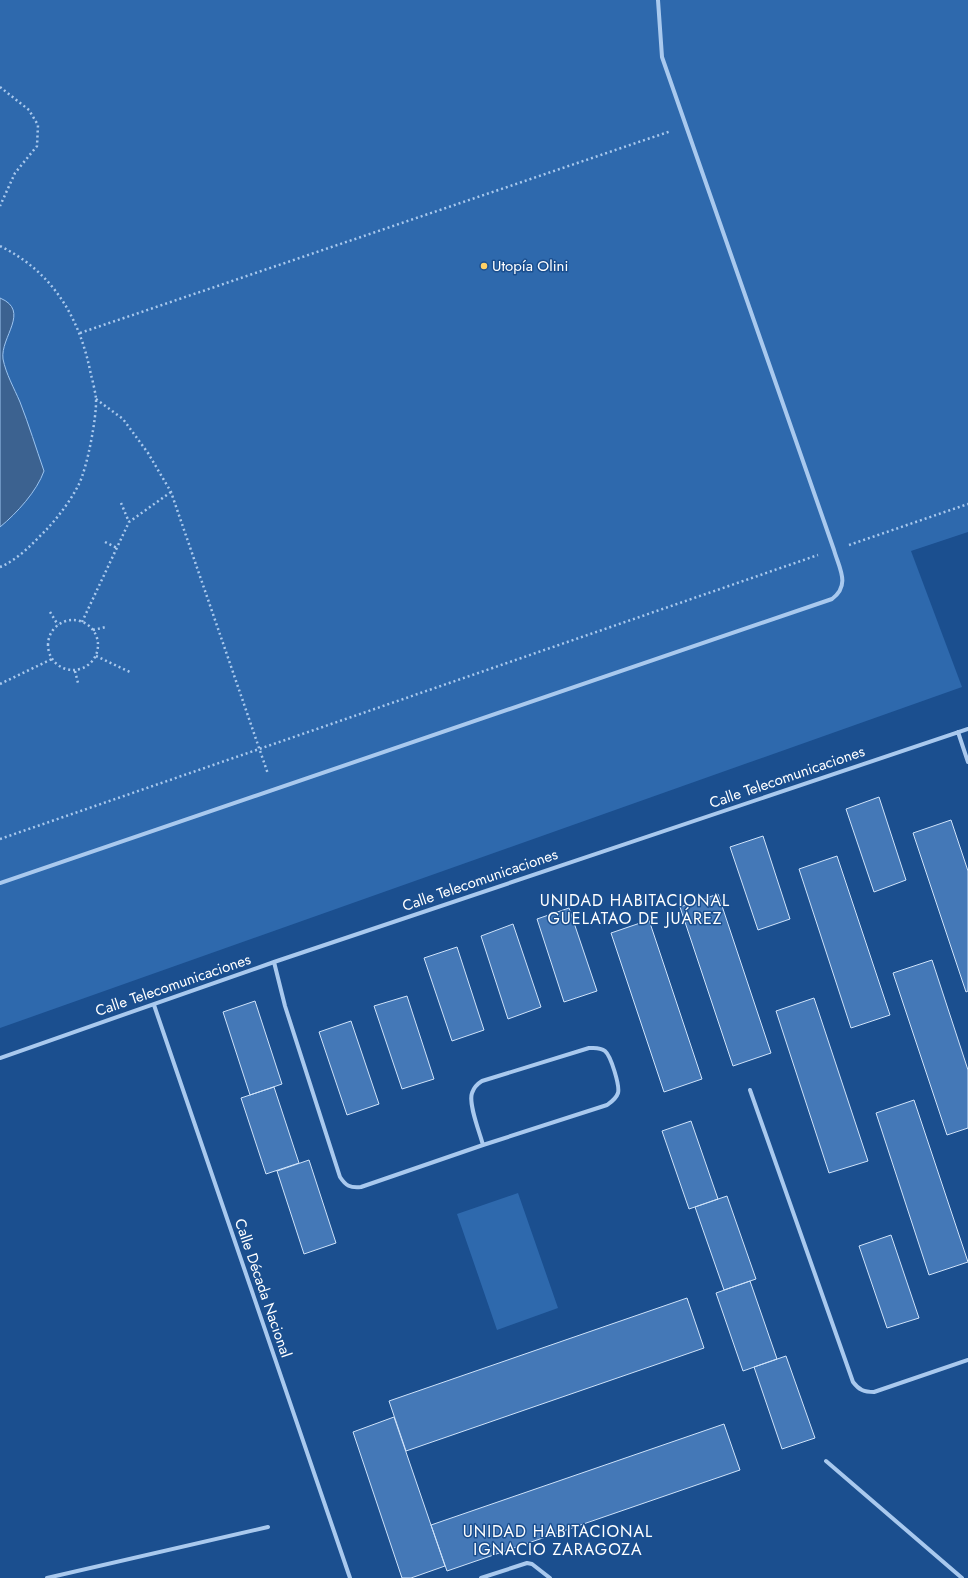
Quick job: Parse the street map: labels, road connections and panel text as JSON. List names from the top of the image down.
{
  "streets": {
    "street": ["Calle Telecomunicaciones", "Calle Década Nacional"]
  },
  "crossings": [
    ["Calle Telecomunicaciones", "Calle Década Nacional"]
  ],
  "districts": ["UNIDAD HABITACIONAL GUELATAO DE JUÁREZ", "UNIDAD HABITACIONAL IGNACIO ZARAGOZA"],
  "places": ["Utopía Olini"]
}
